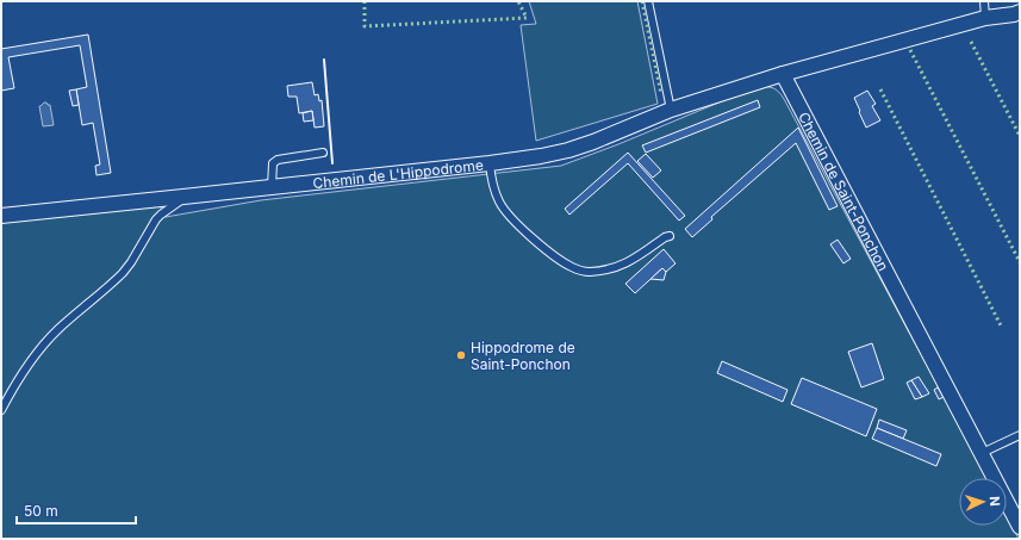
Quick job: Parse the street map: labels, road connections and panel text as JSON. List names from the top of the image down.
{
  "streets": {
    "street": ["Chemin de L'Hippodrome", "Chemin de Saint-Ponchon"]
  },
  "crossings": [
    ["Chemin de L'Hippodrome", "Chemin de Saint-Ponchon"]
  ],
  "places": ["Hippodrome de Saint-Ponchon"],
  "scale_bar": "50 m",
  "north": "right"
}
